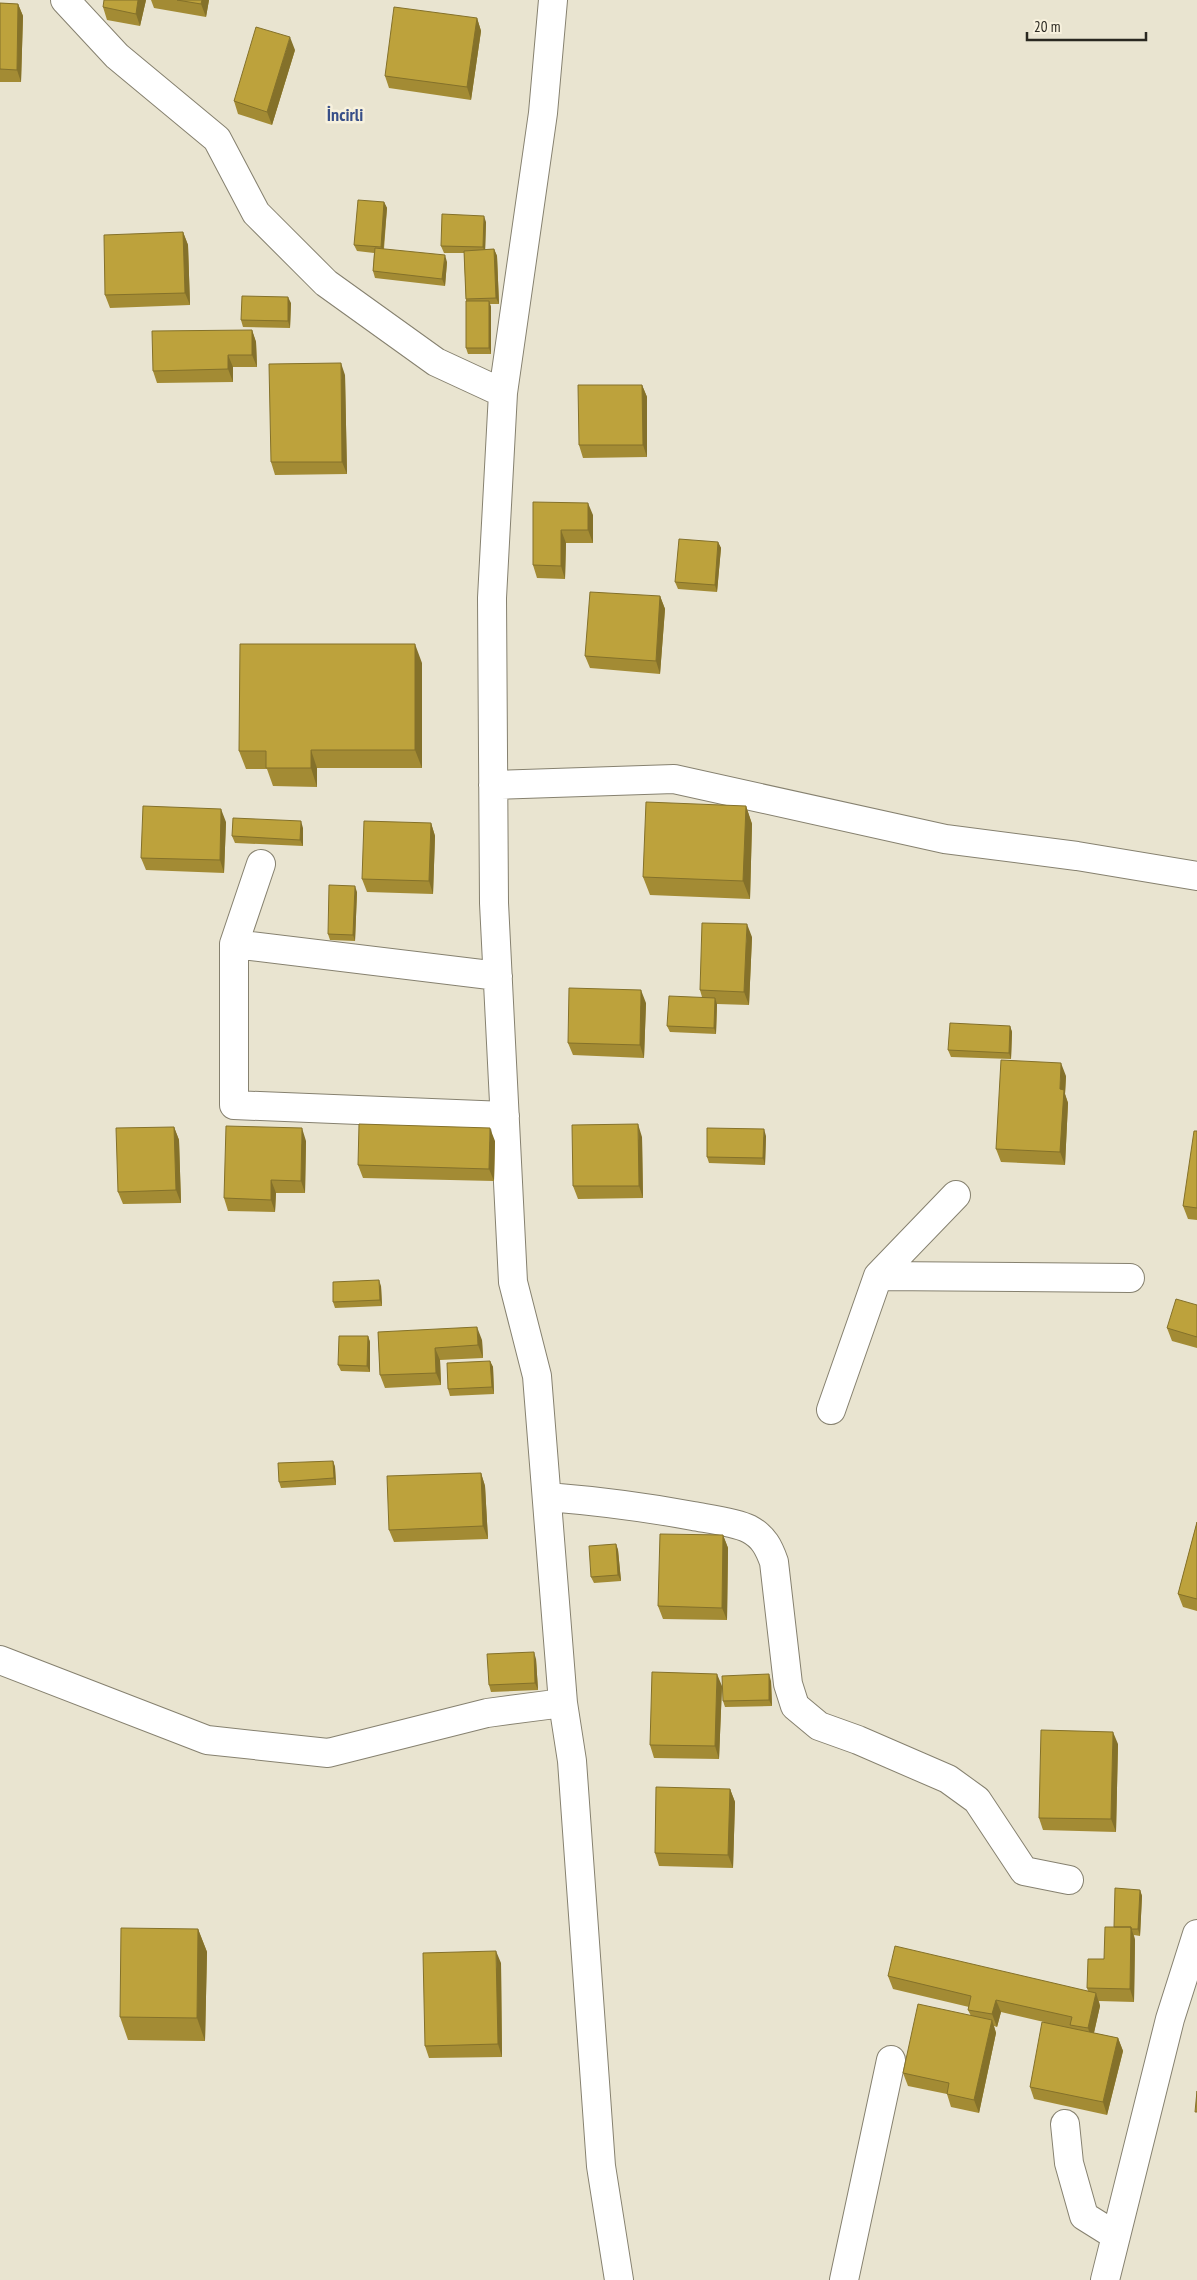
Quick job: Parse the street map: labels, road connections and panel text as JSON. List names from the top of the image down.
{
  "districts": ["İncirli"],
  "scale_bar": "20 m"
}
